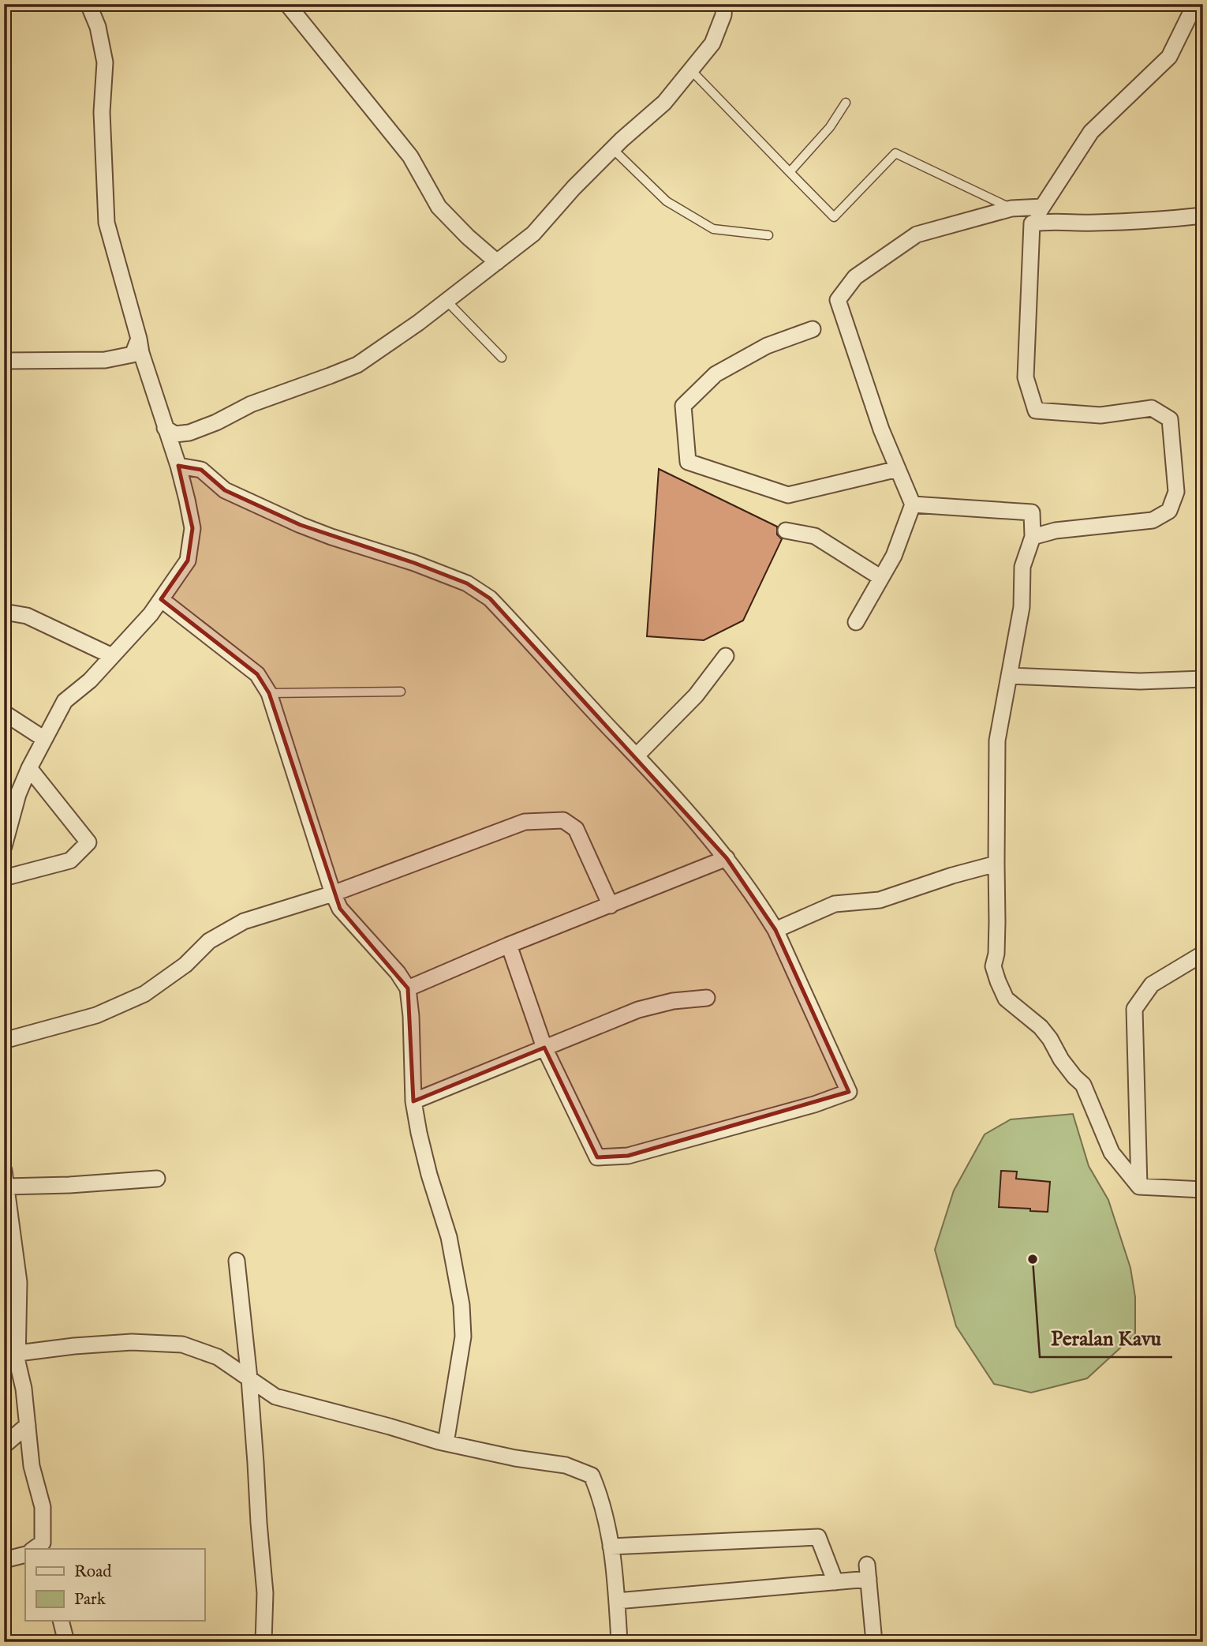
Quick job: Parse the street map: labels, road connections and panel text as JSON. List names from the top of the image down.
{
  "places": ["Peralan Kavu"],
  "legend": ["Road", "Park"]
}
